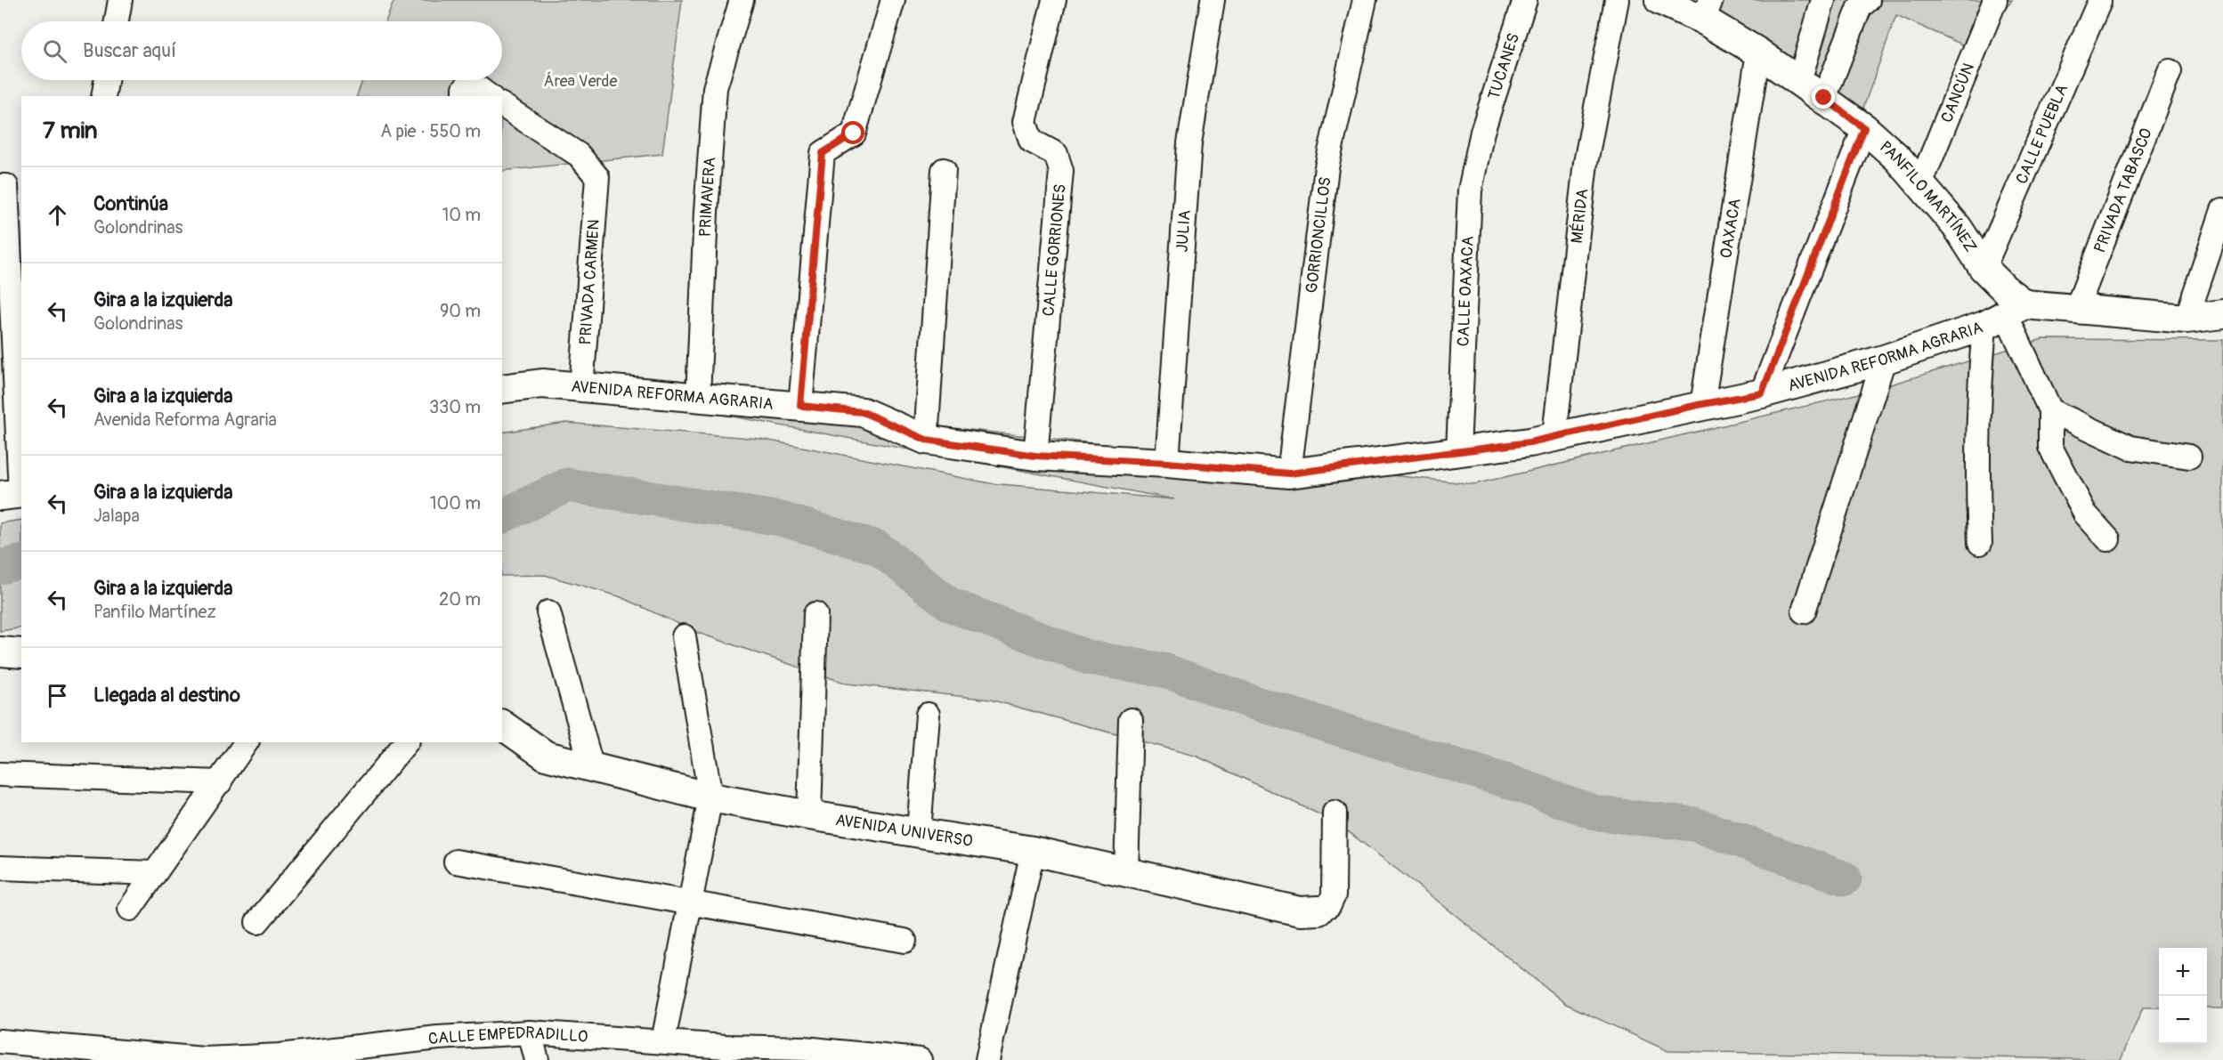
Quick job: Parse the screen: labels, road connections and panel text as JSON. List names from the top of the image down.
{
  "streets": {
    "street": [
      "TUCANES",
      "CANCÚN",
      "CALLE PUEBLA",
      "PRIVADA TABASCO",
      "PRIMAVERA",
      "PANFILO MARTÍNEZ",
      "MÉRIDA",
      "OAXACA",
      "JULIA",
      "GORRIONCILLOS",
      "CALLE GORRIONES",
      "PRIVADA CARMEN",
      "CALLE OAXACA",
      "AVENIDA REFORMA AGRARIA",
      "AVENIDA UNIVERSO",
      "CALLE EMPEDRADILLO"
    ]
  },
  "crossings": [
    ["TUCANES", "CALLE OAXACA"],
    ["CANCÚN", "PANFILO MARTÍNEZ"],
    ["CALLE PUEBLA", "PANFILO MARTÍNEZ"],
    ["PRIVADA TABASCO", "AVENIDA REFORMA AGRARIA"],
    ["PRIMAVERA", "AVENIDA REFORMA AGRARIA"],
    ["PANFILO MARTÍNEZ", "OAXACA"],
    ["PANFILO MARTÍNEZ", "AVENIDA REFORMA AGRARIA"],
    ["MÉRIDA", "AVENIDA REFORMA AGRARIA"],
    ["OAXACA", "AVENIDA REFORMA AGRARIA"],
    ["JULIA", "AVENIDA REFORMA AGRARIA"],
    ["GORRIONCILLOS", "AVENIDA REFORMA AGRARIA"],
    ["CALLE GORRIONES", "AVENIDA REFORMA AGRARIA"],
    ["PRIVADA CARMEN", "AVENIDA REFORMA AGRARIA"],
    ["CALLE OAXACA", "AVENIDA REFORMA AGRARIA"]
  ],
  "parks": ["Área Verde"],
  "page": {
    "search": "Buscar aquí",
    "heading": ["7 min", "A pie · 550 m"],
    "list": [
      ["Continúa", "Golondrinas", "10 m"],
      ["Gira a la izquierda", "Golondrinas", "90 m"],
      ["Gira a la izquierda", "Avenida Reforma Agraria", "330 m"],
      ["Gira a la izquierda", "Jalapa", "100 m"],
      ["Gira a la izquierda", "Panfilo Martínez", "20 m"],
      "Llegada al destino"
    ],
    "map_buttons": ["+", "−"]
  }
}
